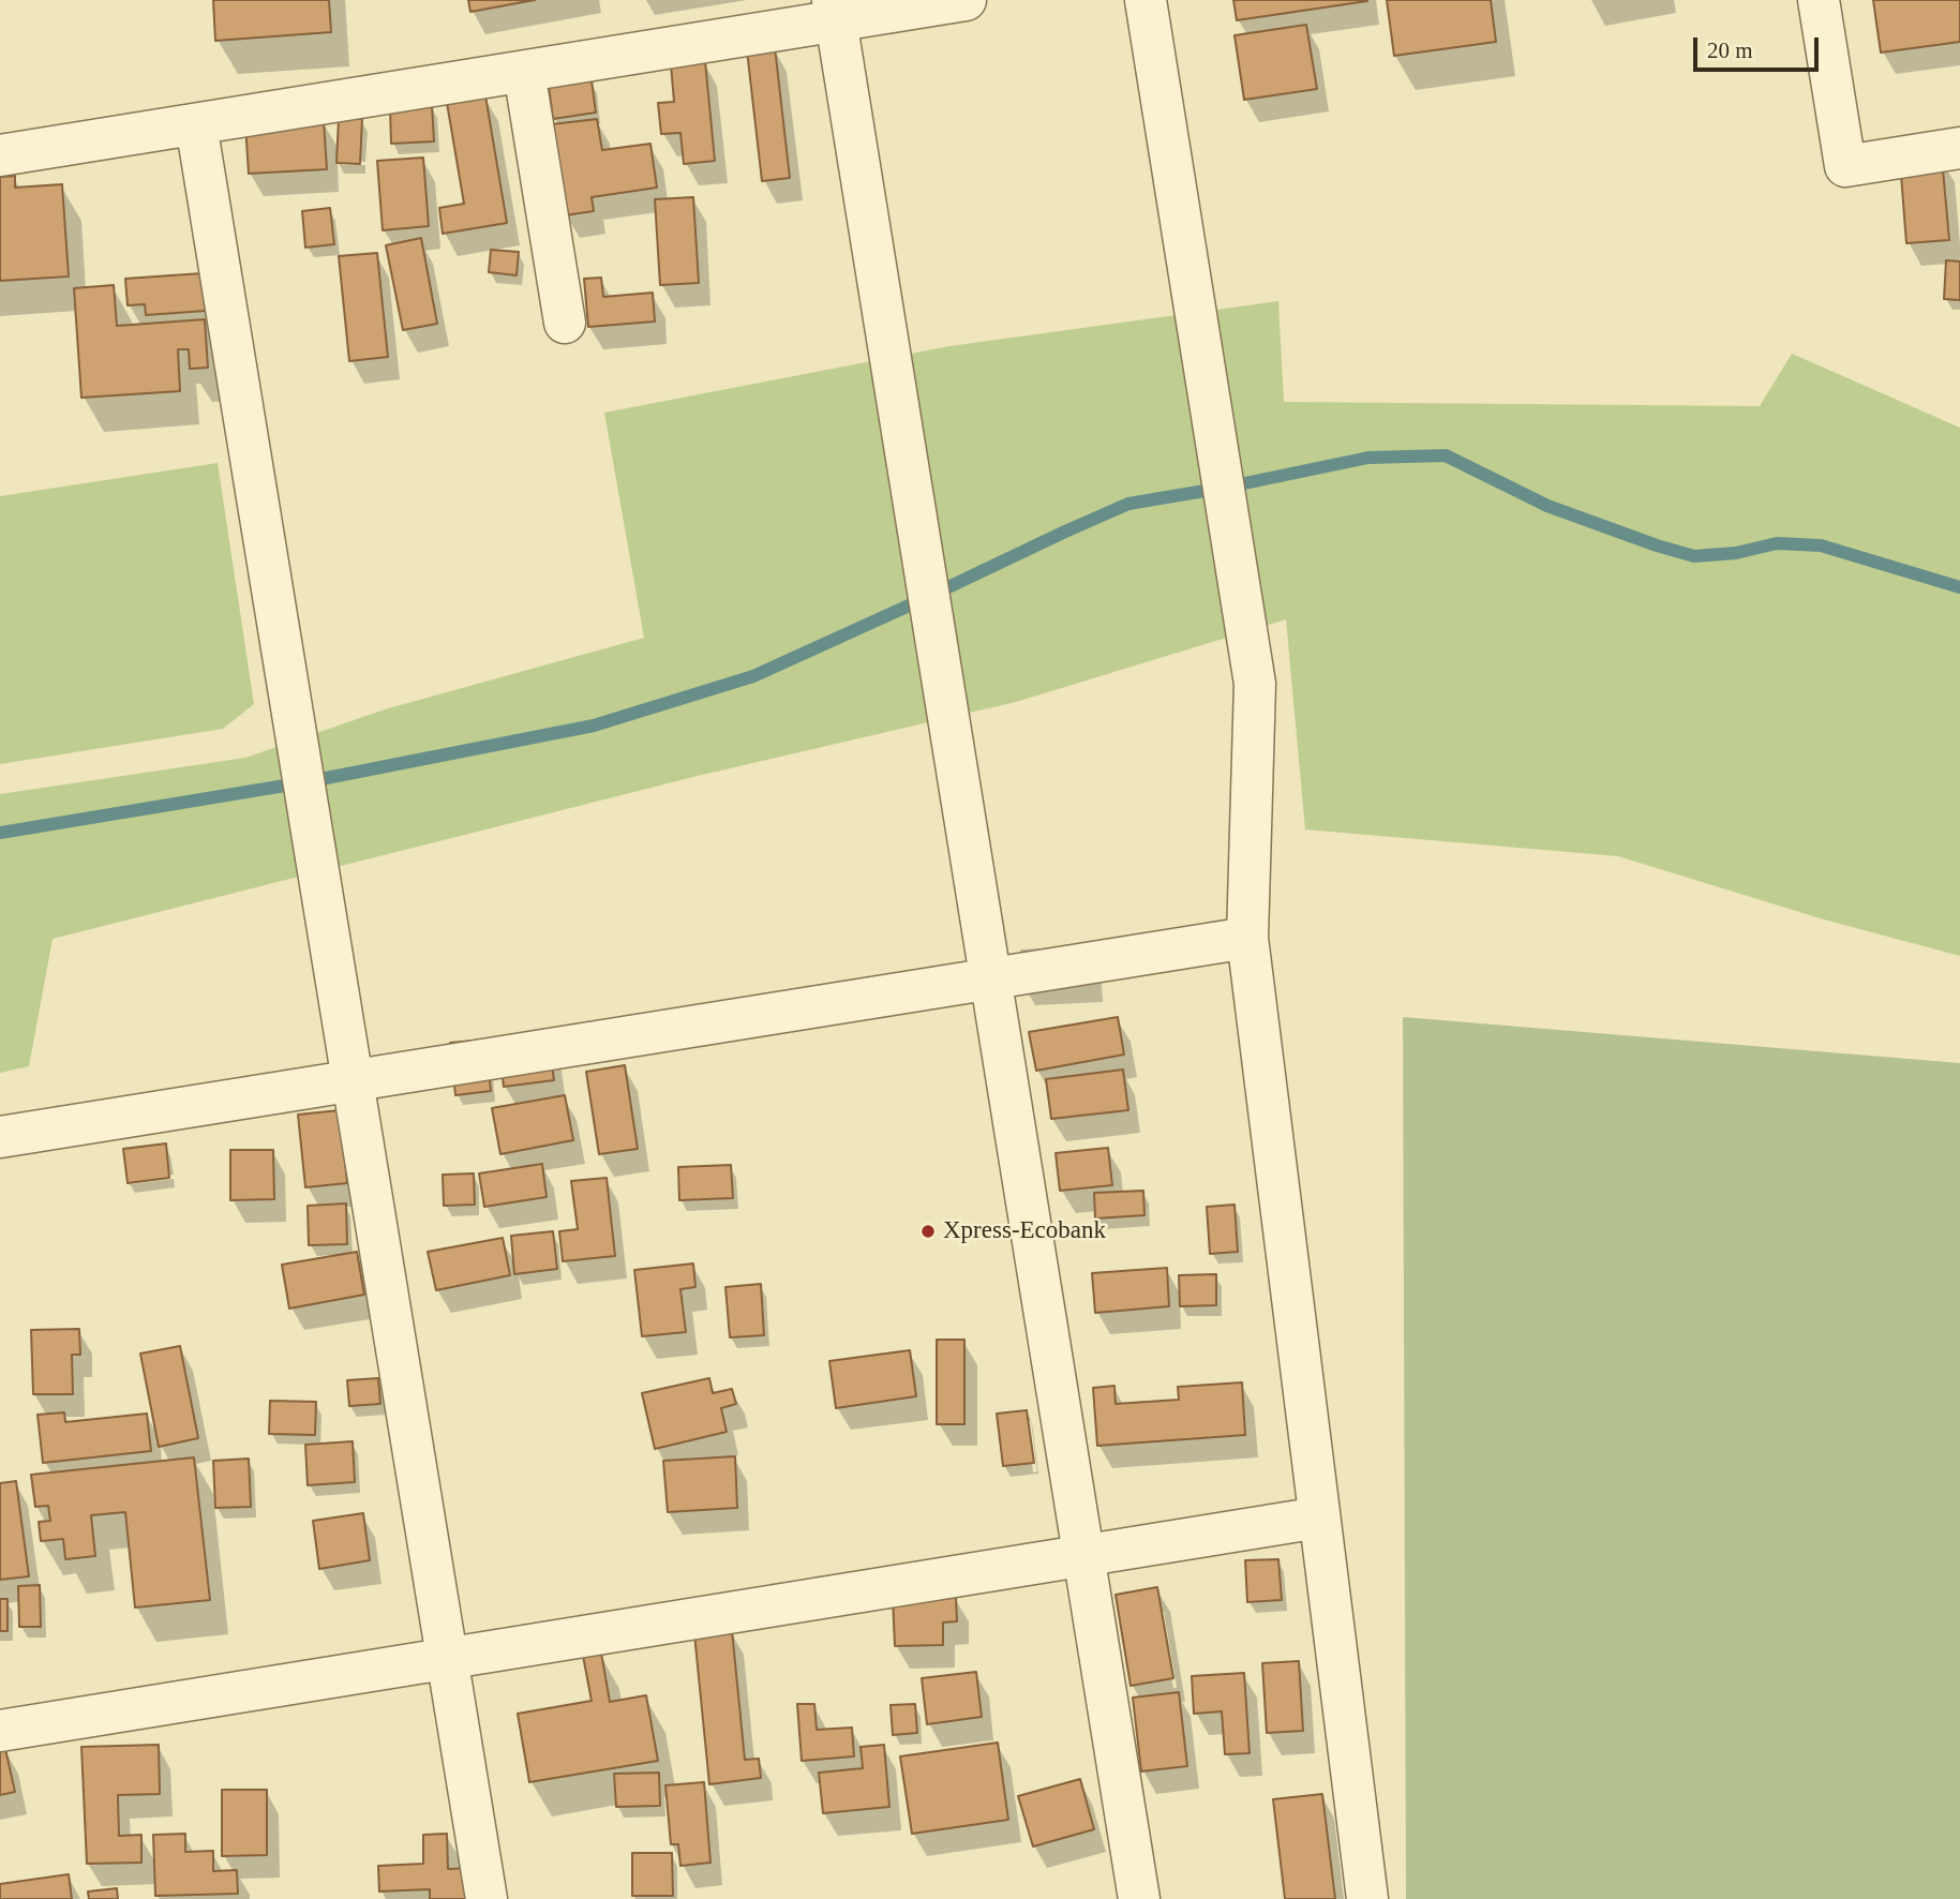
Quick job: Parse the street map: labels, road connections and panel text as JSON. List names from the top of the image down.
{
  "places": ["Xpress-Ecobank"],
  "scale_bar": "20 m"
}
